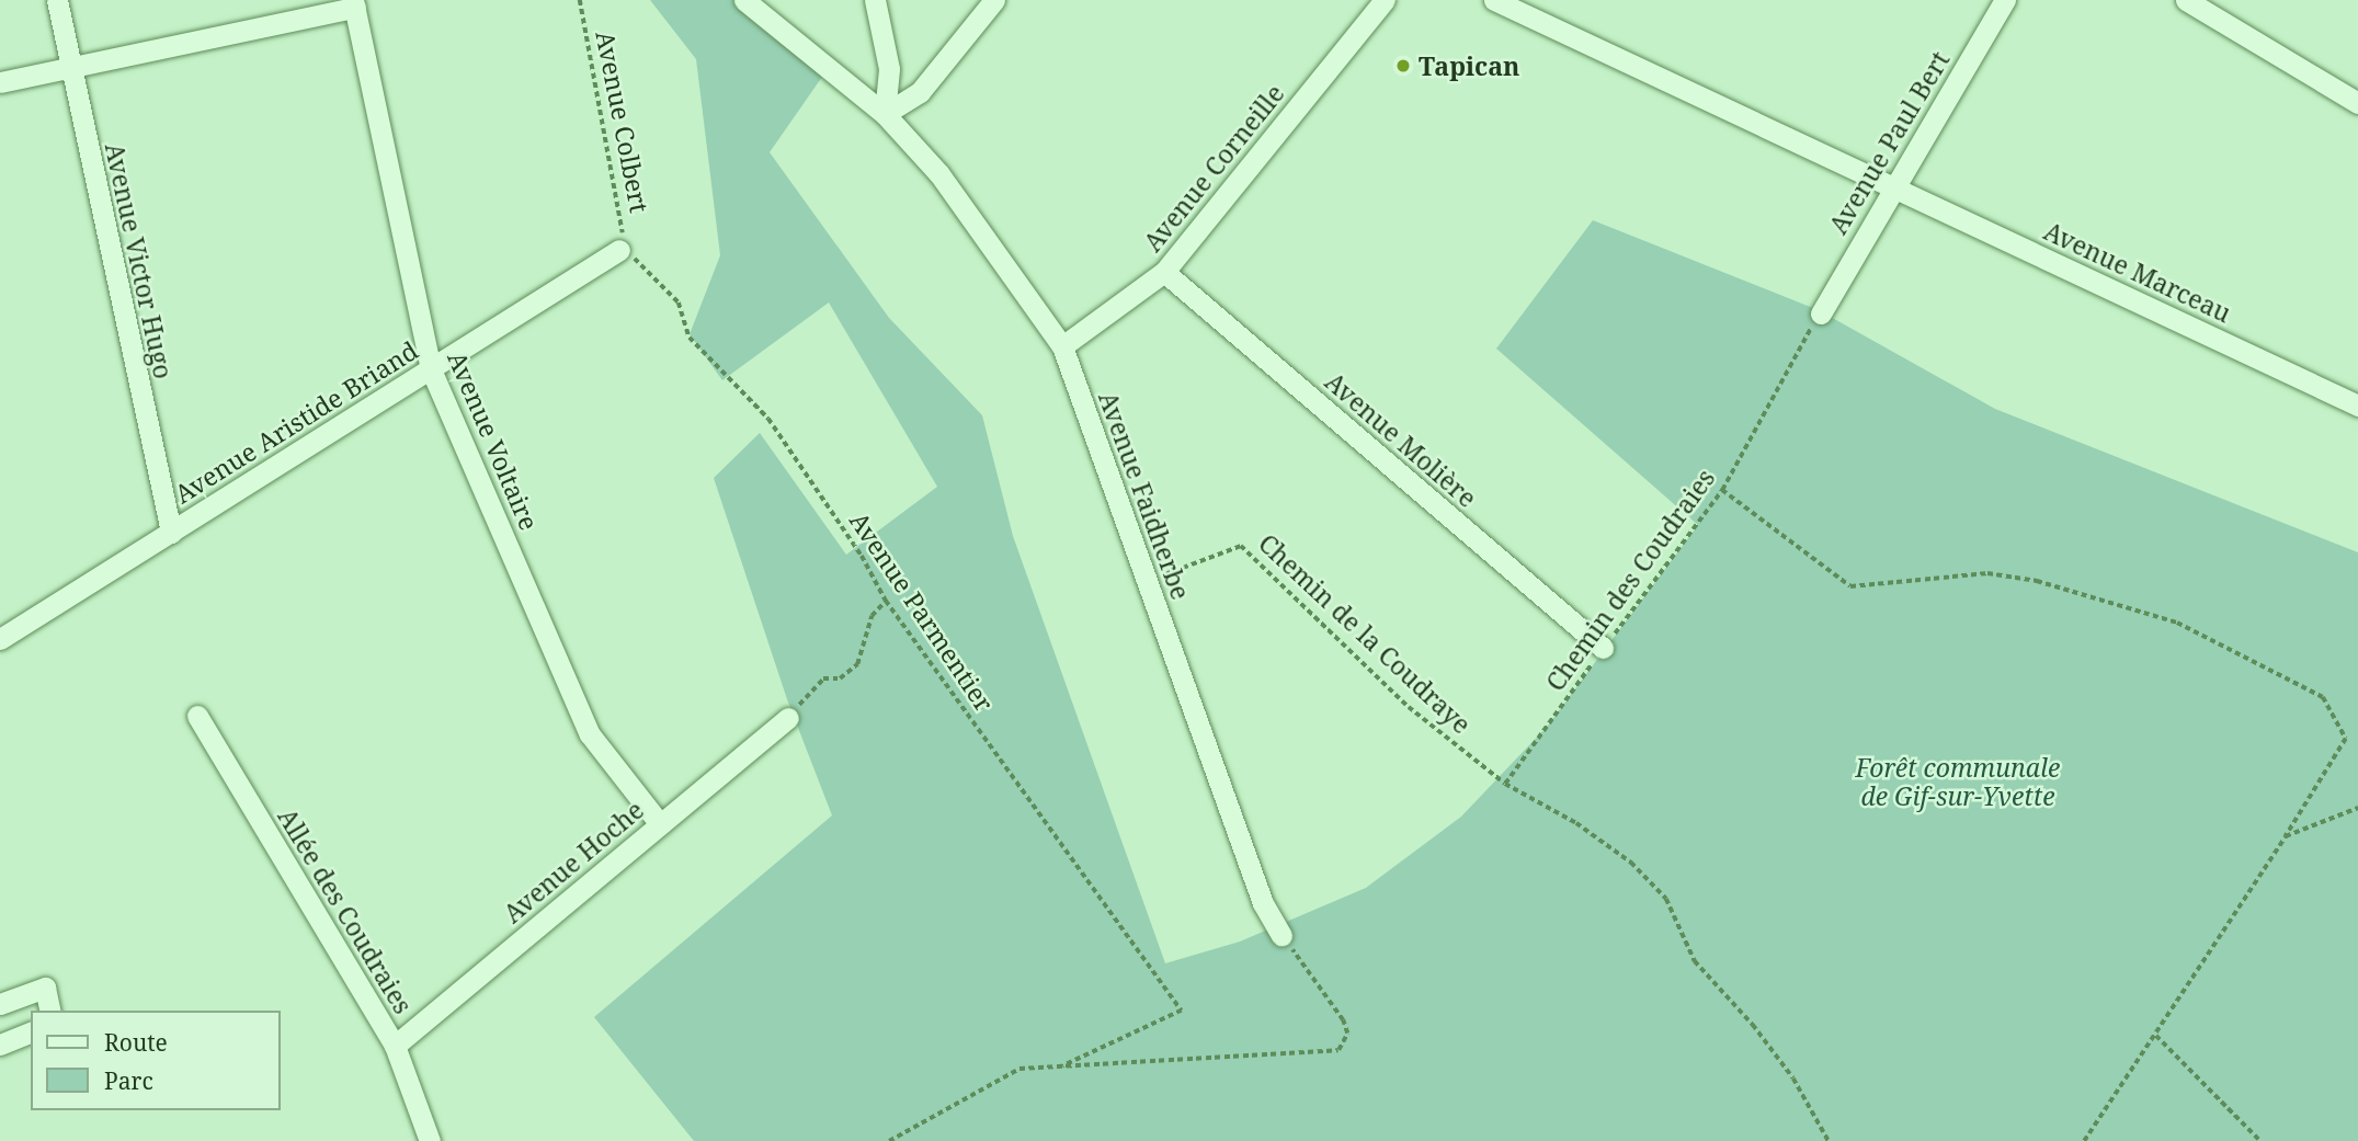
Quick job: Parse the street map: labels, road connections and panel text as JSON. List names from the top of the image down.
{
  "streets": {
    "street": [
      "Avenue Paul Bert",
      "Avenue Corneille",
      "Avenue Victor Hugo",
      "Avenue Marceau",
      "Avenue Aristide Briand",
      "Avenue Molière",
      "Avenue Voltaire",
      "Avenue Faidherbe",
      "Avenue Hoche",
      "Allée des Coudraies"
    ],
    "path": [
      "Avenue Colbert",
      "Chemin des Coudraies",
      "Avenue Parmentier",
      "Chemin de la Coudraye"
    ]
  },
  "crossings": [
    ["Avenue Colbert", "Avenue Aristide Briand"],
    ["Avenue Colbert", "Avenue Parmentier"],
    ["Avenue Paul Bert", "Avenue Marceau"],
    ["Avenue Paul Bert", "Chemin des Coudraies"],
    ["Avenue Corneille", "Avenue Molière"],
    ["Avenue Corneille", "Avenue Faidherbe"],
    ["Avenue Victor Hugo", "Avenue Aristide Briand"],
    ["Avenue Aristide Briand", "Avenue Voltaire"],
    ["Avenue Aristide Briand", "Avenue Parmentier"],
    ["Avenue Molière", "Chemin des Coudraies"],
    ["Avenue Voltaire", "Avenue Hoche"],
    ["Avenue Faidherbe", "Chemin de la Coudraye"],
    ["Chemin des Coudraies", "Chemin de la Coudraye"],
    ["Avenue Hoche", "Allée des Coudraies"]
  ],
  "parks": ["Forêt communale de Gif-sur-Yvette"],
  "places": ["Tapican"],
  "legend": ["Route", "Parc"]
}
